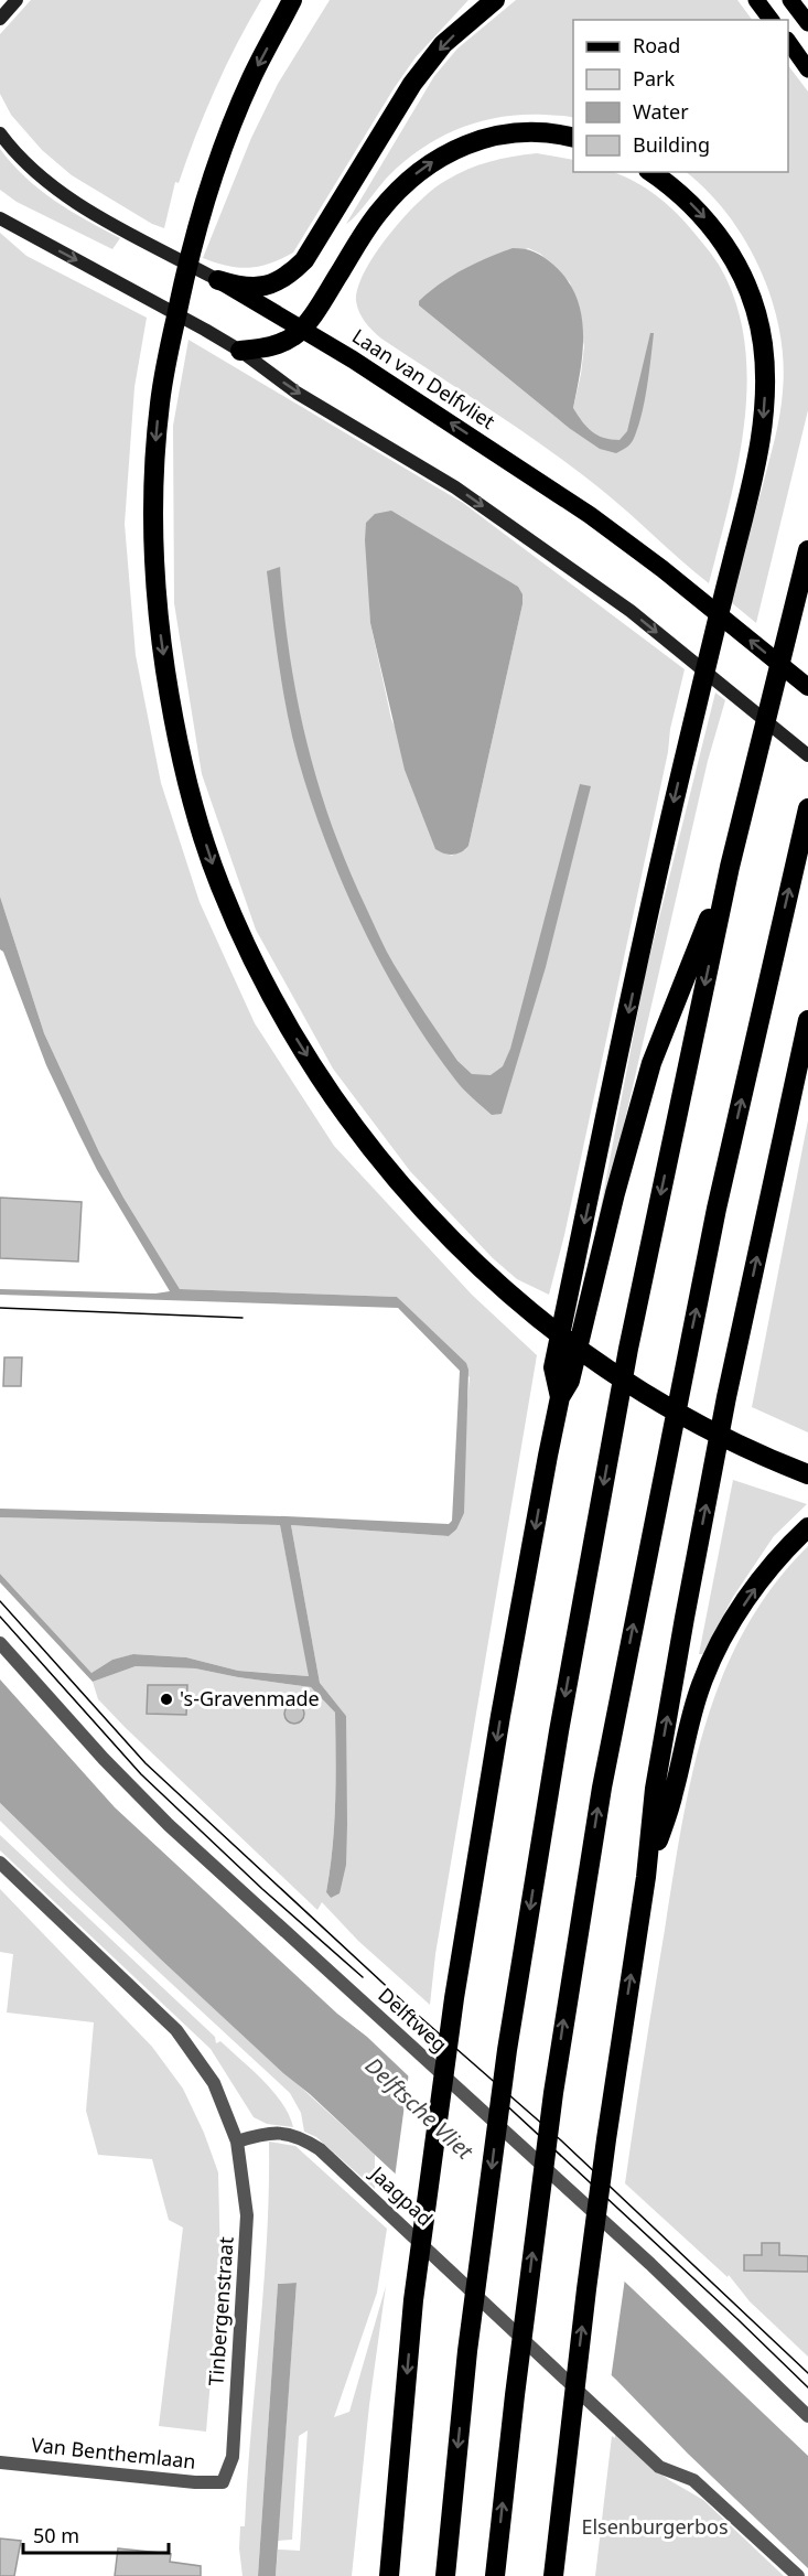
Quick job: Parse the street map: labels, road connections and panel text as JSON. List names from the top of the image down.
{
  "streets": {
    "highway": ["Laan van Delfvliet"],
    "street": [
      "Delftweg",
      "Jaagpad",
      "Tinbergenstraat",
      "Van Benthemlaan"
    ]
  },
  "crossings": [
    ["Jaagpad", "Tinbergenstraat"],
    ["Tinbergenstraat", "Van Benthemlaan"]
  ],
  "water": ["Delftsche Vliet"],
  "parks": ["Elsenburgerbos"],
  "places": ["'s-Gravenmade"],
  "legend": [
    "Road",
    "Park",
    "Water",
    "Building"
  ],
  "scale_bar": "50 m"
}
